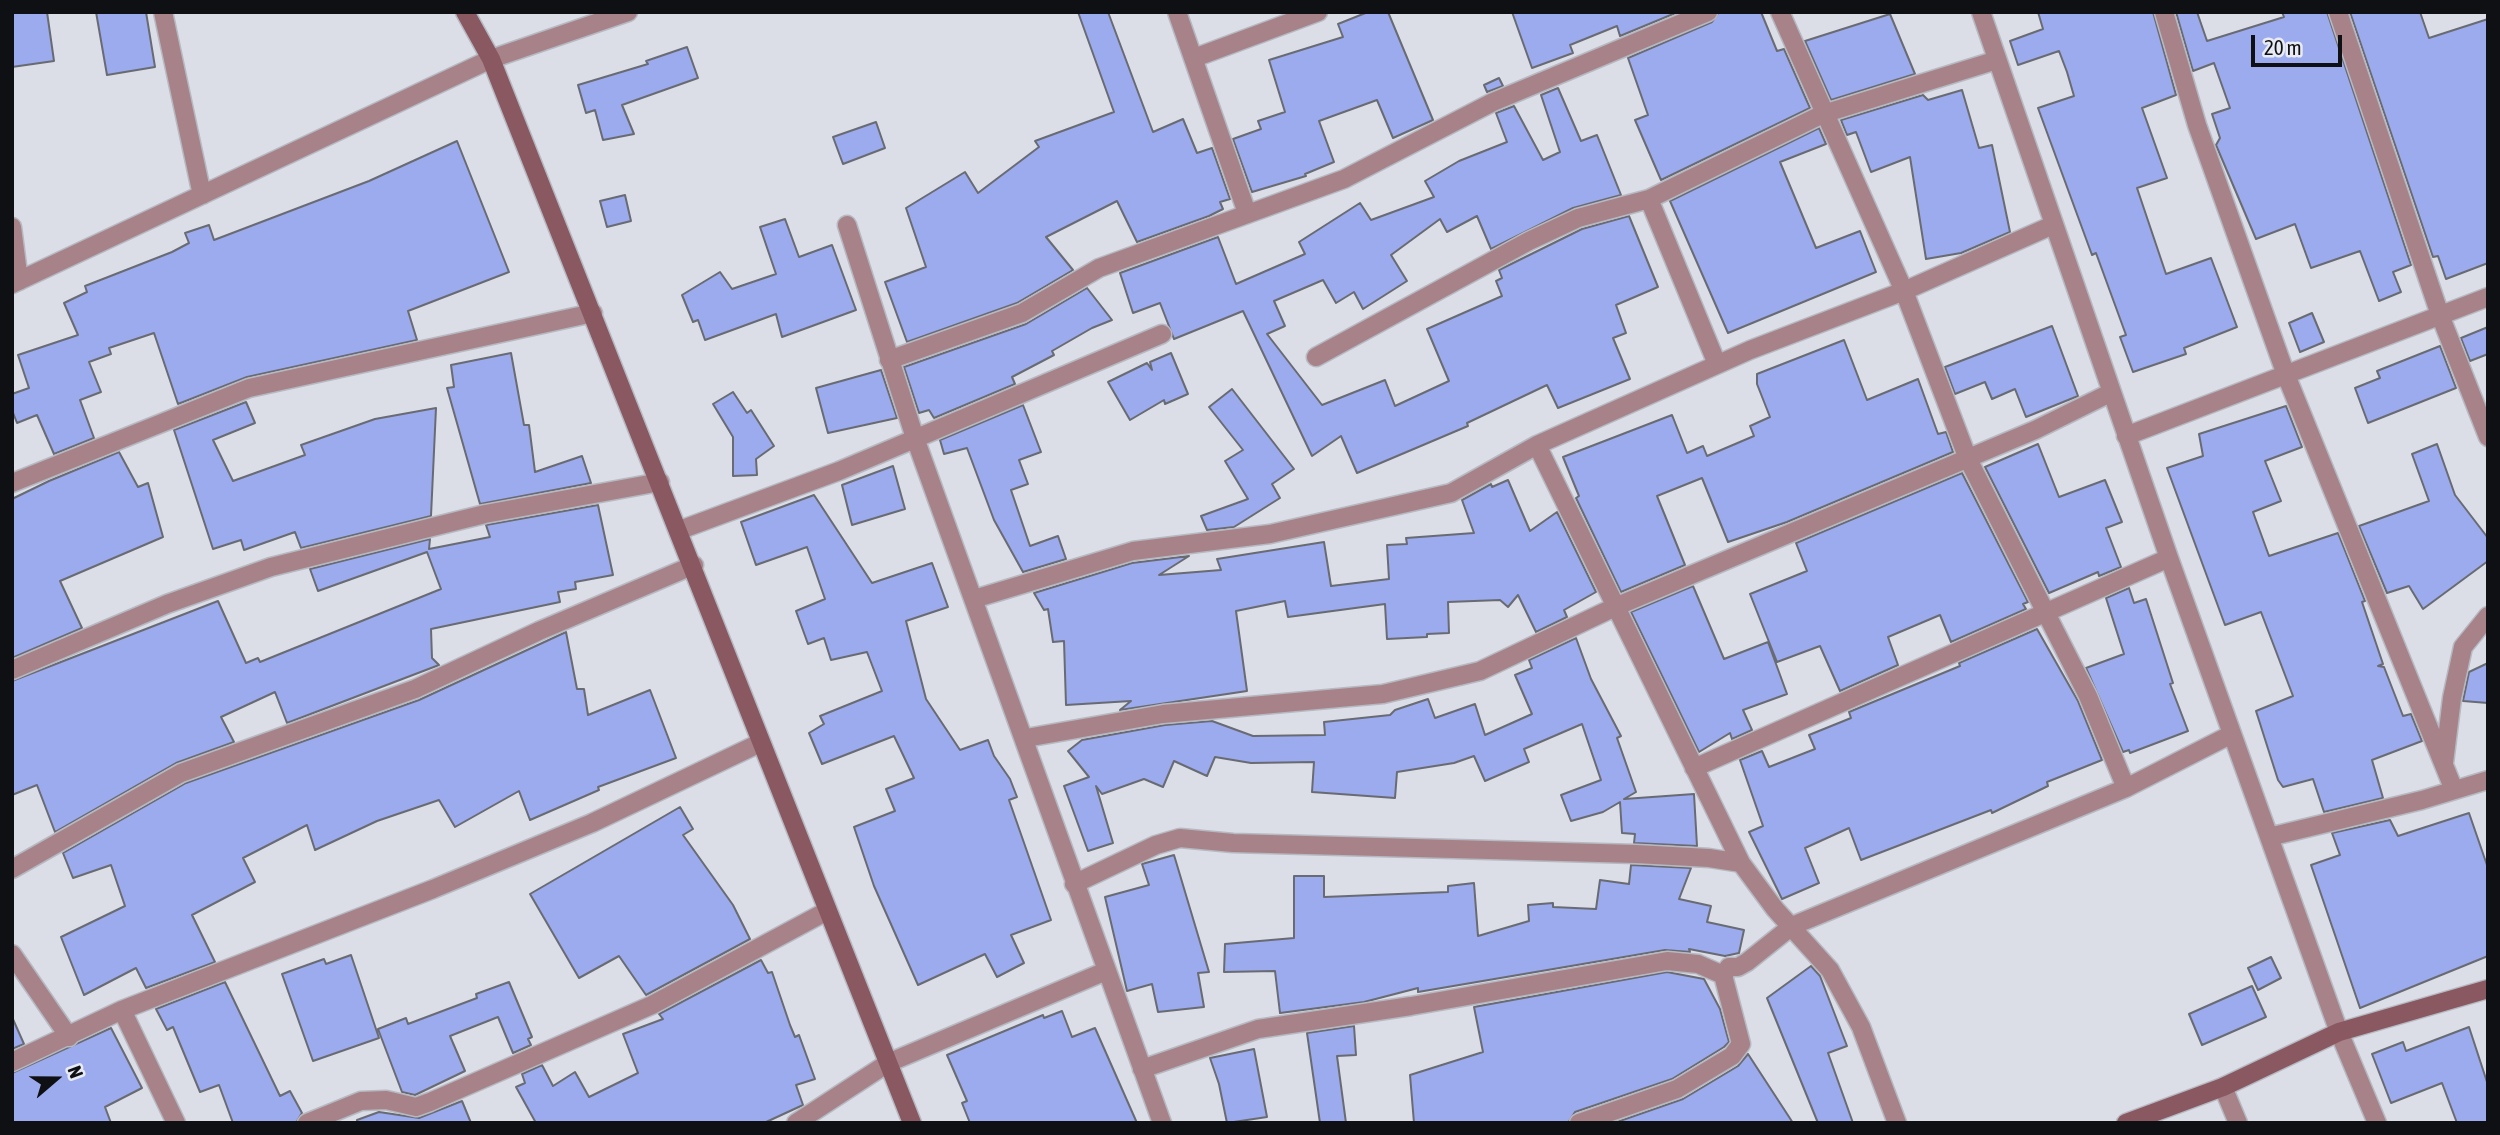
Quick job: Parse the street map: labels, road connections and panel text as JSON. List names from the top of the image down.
{
  "scale_bar": "20 m",
  "north": "right"
}
